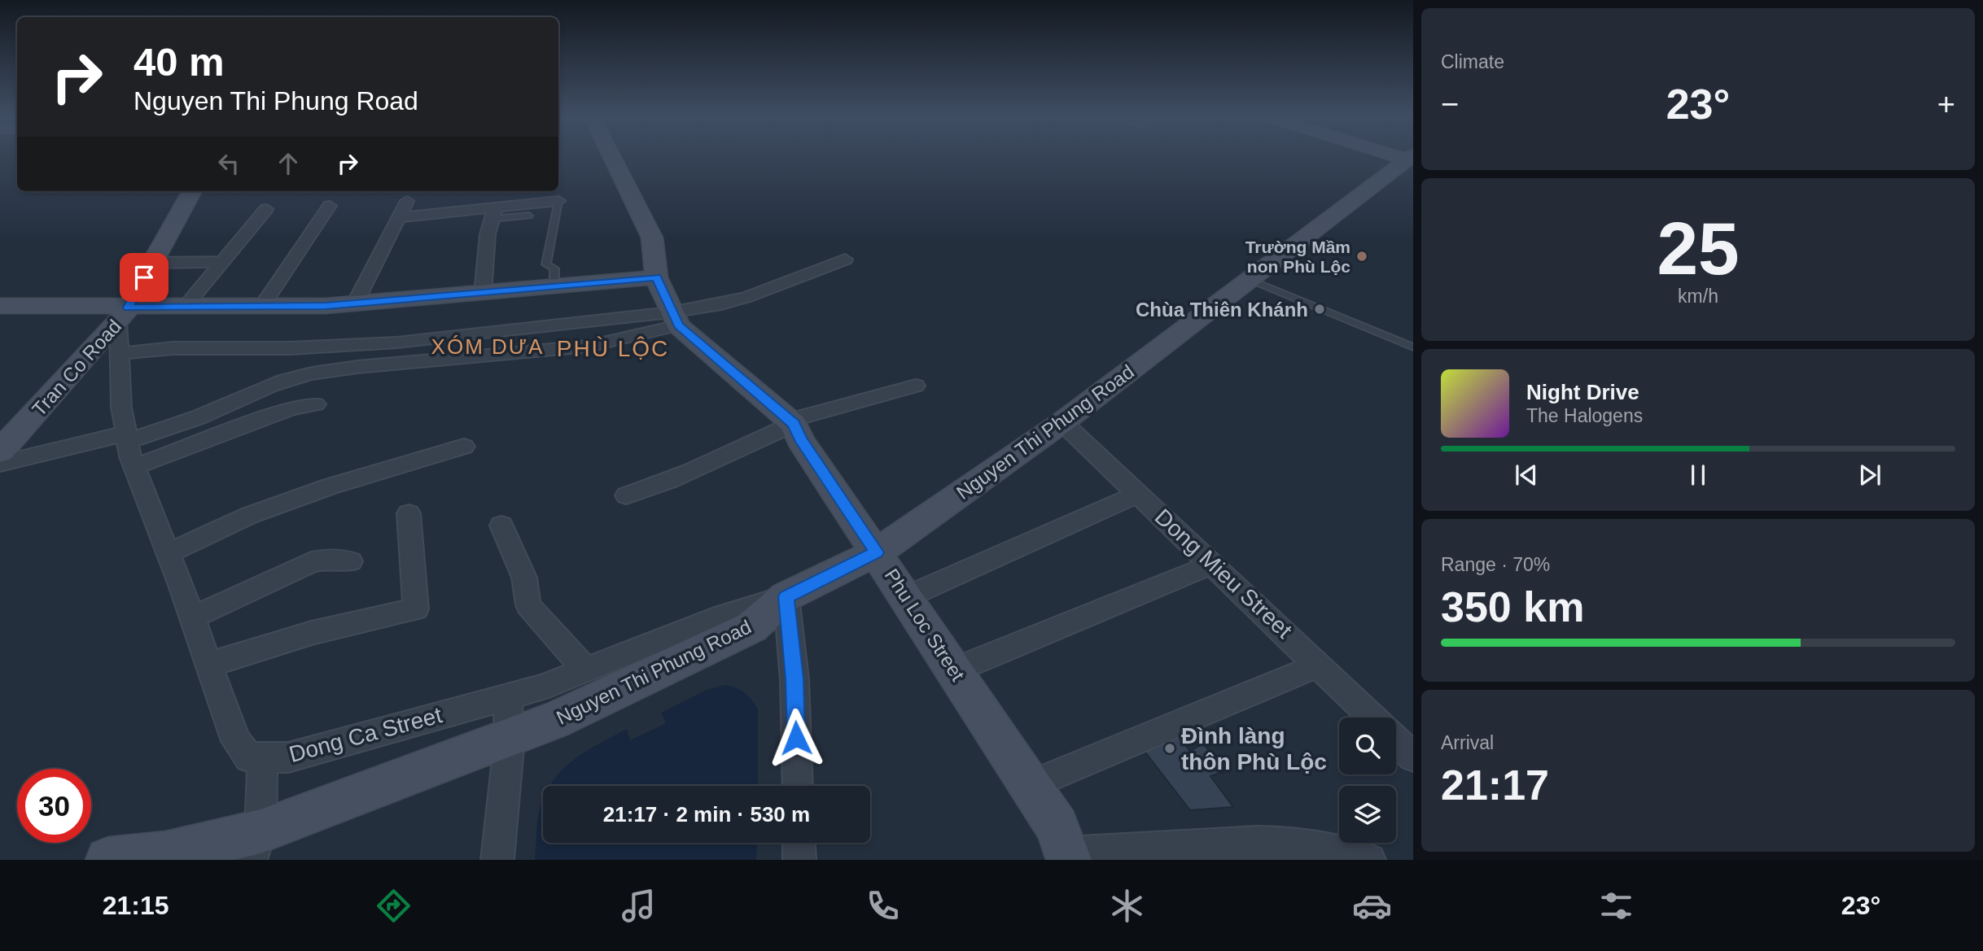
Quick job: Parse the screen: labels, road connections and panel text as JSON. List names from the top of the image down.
{
  "streets": {
    "street": [
      "Tran Co Road",
      "Nguyen Thi Phung Road",
      "Dong Mieu Street",
      "Phu Loc Street",
      "Dong Ca Street"
    ]
  },
  "crossings": [
    ["Tran Co Road", "Dong Ca Street"],
    ["Nguyen Thi Phung Road", "Dong Mieu Street"],
    ["Nguyen Thi Phung Road", "Phu Loc Street"],
    ["Nguyen Thi Phung Road", "Dong Ca Street"]
  ],
  "districts": ["XÓM DƯA", "PHÙ LỘC"],
  "places": ["Trường Mầm non Phù Lộc", "Chùa Thiên Khánh", "Đình làng thôn Phù Lộc"],
  "page": {
    "tile": [
      "Climate",
      ["25", "km/h"],
      ["Range · 70%", "350 km"],
      ["Arrival", "21:17"]
    ],
    "turn": ["40 m", "Nguyen Thi Phung Road"],
    "heat": ["−", "23°", "+"],
    "song": ["Night Drive", "The Halogens"],
    "limit": "30",
    "trip": "21:17 · 2 min · 530 m",
    "tabs": ["21:15", "23°"]
  }
}
